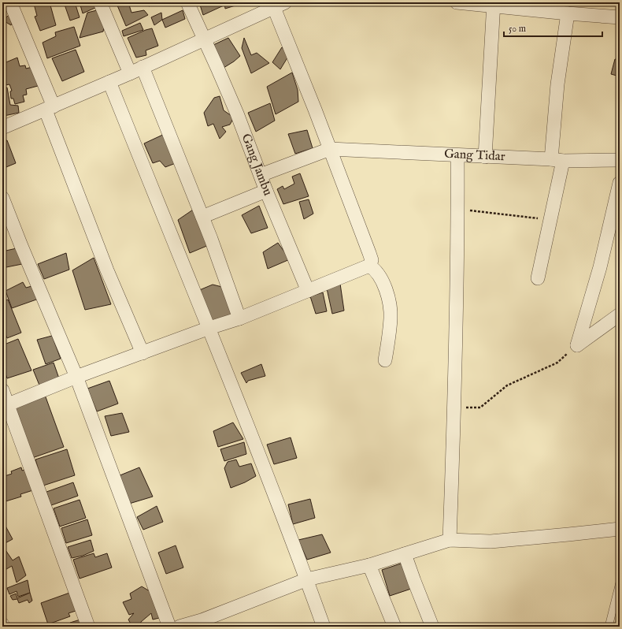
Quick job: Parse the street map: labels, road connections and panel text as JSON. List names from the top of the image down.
{
  "streets": {
    "street": ["Gang Tidar", "Gang Jambu"]
  },
  "scale_bar": "50 m"
}
